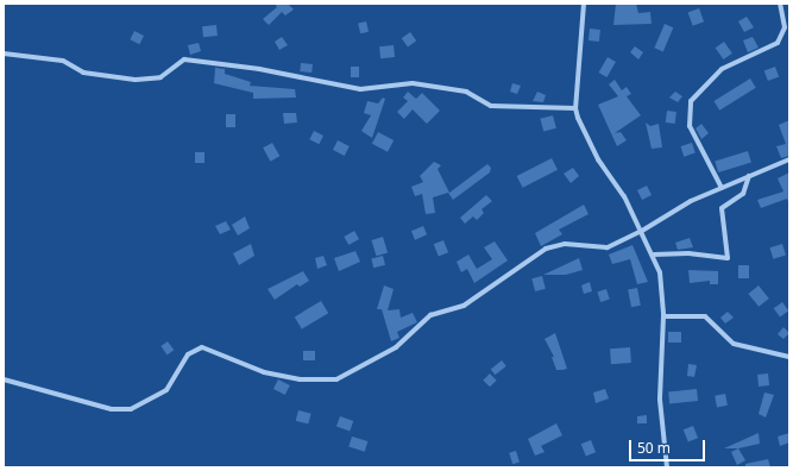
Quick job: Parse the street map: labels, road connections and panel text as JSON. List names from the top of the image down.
{
  "scale_bar": "50 m"
}
